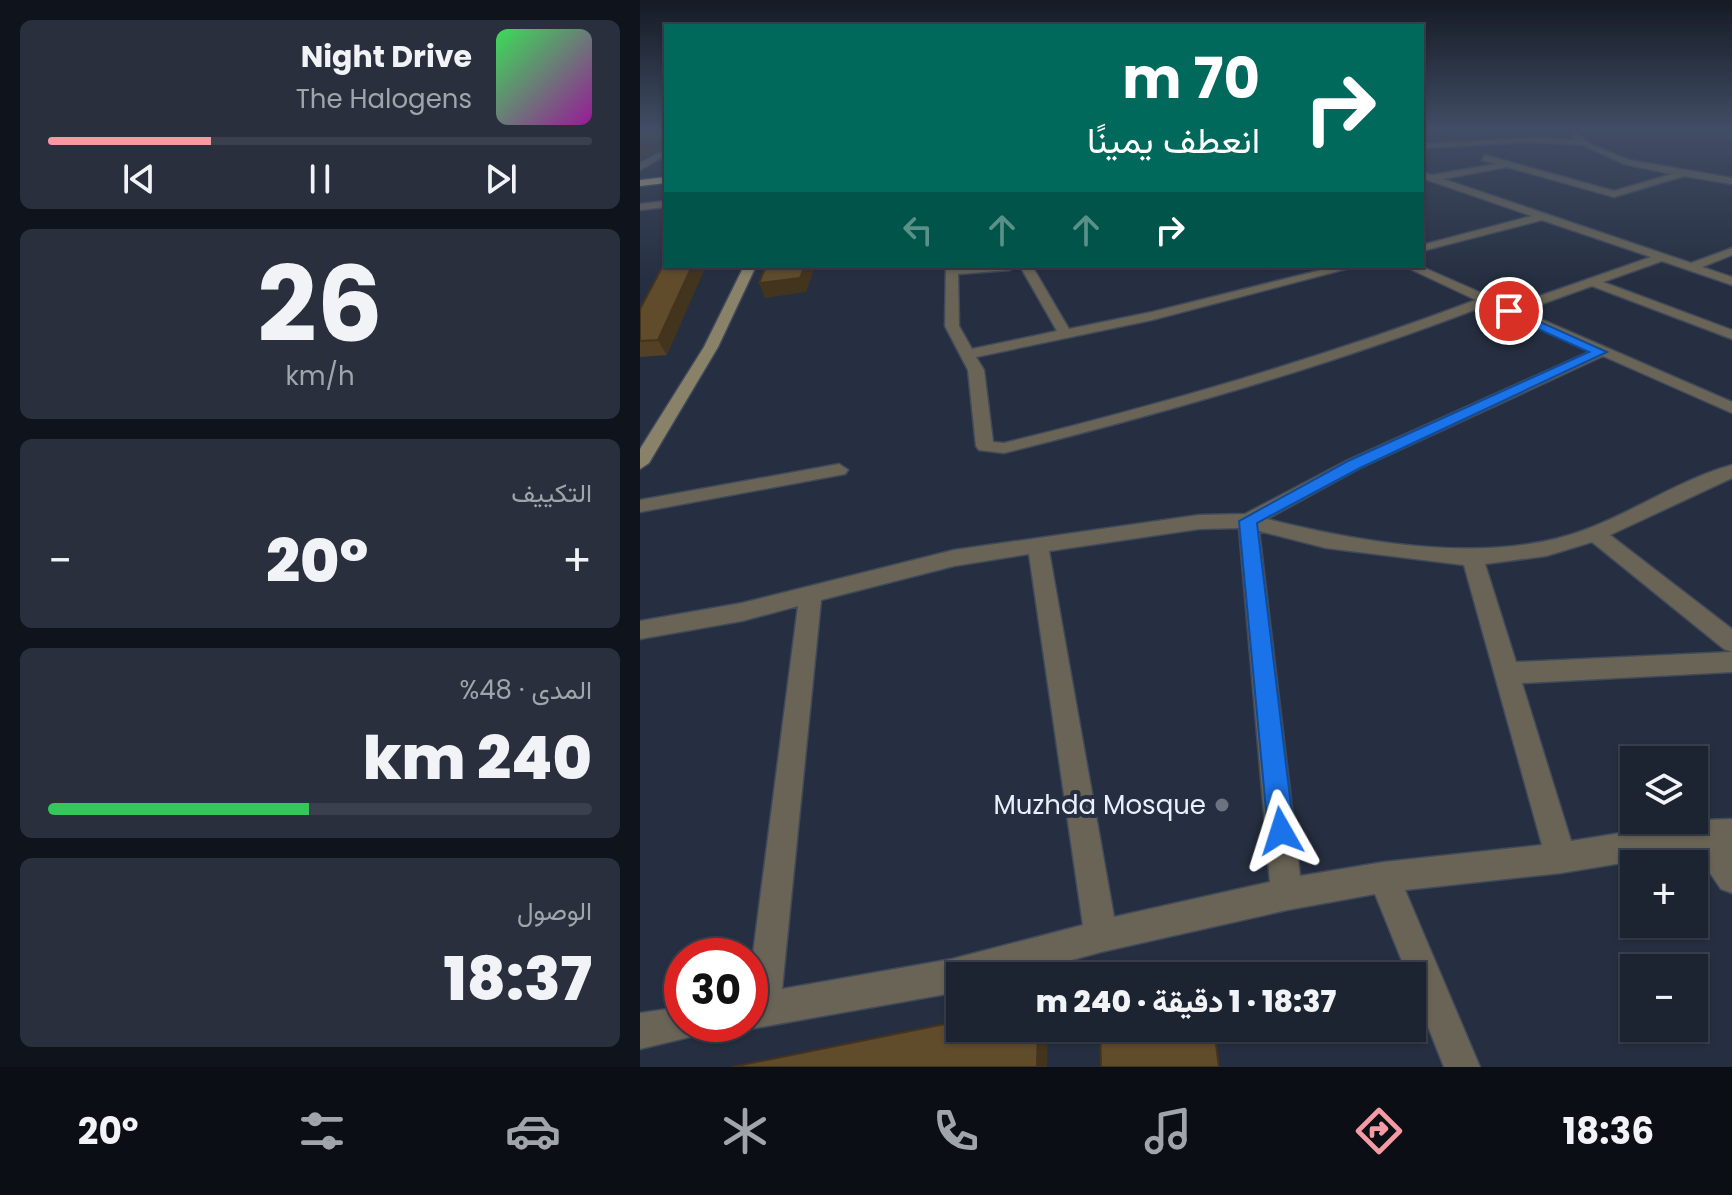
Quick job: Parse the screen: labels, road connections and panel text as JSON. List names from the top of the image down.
{
  "places": ["Muzhda Mosque"],
  "page": {
    "turn": ["70 m", "انعطف يمينًا"],
    "song": ["Night Drive", "The Halogens"],
    "tile": [
      ["26", "km/h"],
      "التكييف",
      ["المدى · 48%", "240 km"],
      ["الوصول", "18:37"]
    ],
    "heat": ["−", "20°", "+"],
    "map_buttons": ["+", "−"],
    "limit": "30",
    "trip": "18:37 · 1 دقيقة · 240 m",
    "tabs": ["18:36", "20°"]
  }
}
